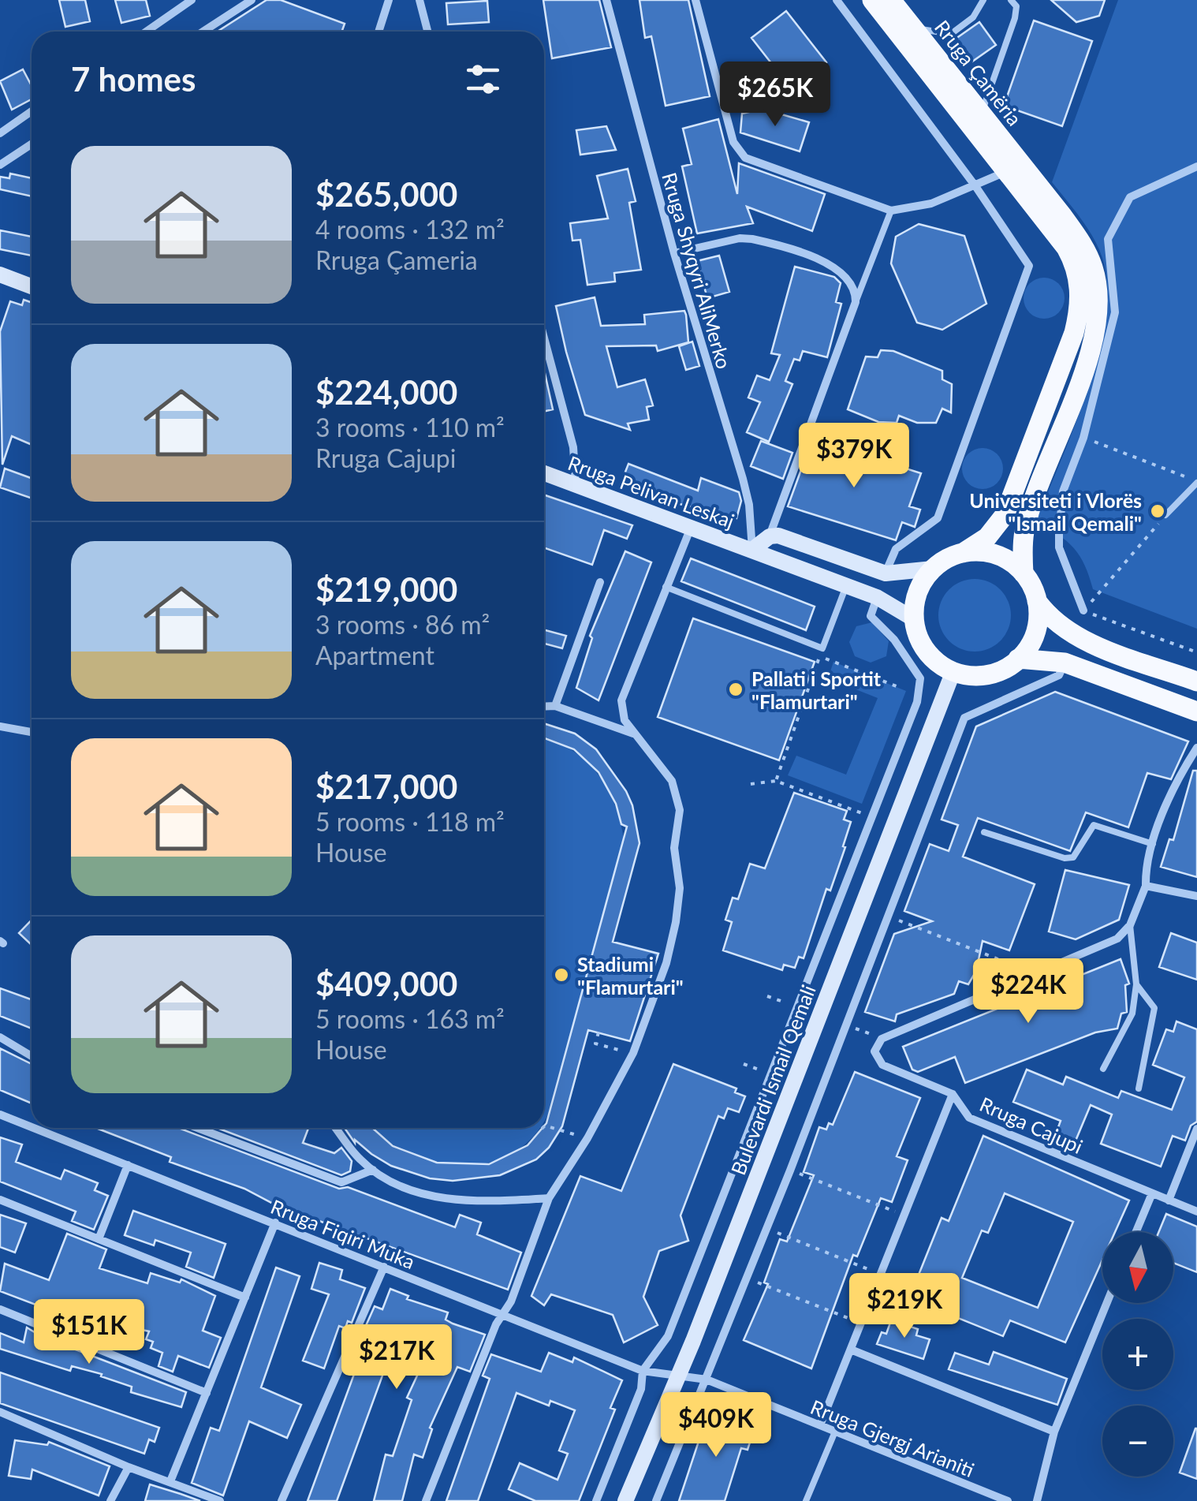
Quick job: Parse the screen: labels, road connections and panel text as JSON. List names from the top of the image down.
{
  "streets": {
    "main road": ["Rruga Çamëria", "Rruga Pelivan Leskaj", "Bulevardi Ismail Qemali"],
    "street": [
      "Rruga Shyqyri AliMerko",
      "Rruga Cajupi",
      "Rruga Fiqiri Muka",
      "Rruga Gjergj Arianiti"
    ]
  },
  "crossings": [
    ["Rruga Çamëria", "Rruga Pelivan Leskaj"],
    ["Rruga Çamëria", "Bulevardi Ismail Qemali"],
    ["Rruga Shyqyri AliMerko", "Rruga Pelivan Leskaj"],
    ["Rruga Pelivan Leskaj", "Bulevardi Ismail Qemali"],
    ["Bulevardi Ismail Qemali", "Rruga Fiqiri Muka"],
    ["Bulevardi Ismail Qemali", "Rruga Gjergj Arianiti"],
    ["Rruga Fiqiri Muka", "Rruga Gjergj Arianiti"]
  ],
  "places": ["Universiteti i Vlorës \"Ismail Qemali\"", "Pallati i Sportit \"Flamurtari\"", "Stadiumi \"Flamurtari\""],
  "north": "bottom",
  "page": {
    "heading": "7 homes",
    "price": [
      "$265K",
      "$379K",
      "$224K",
      "$219K",
      "$151K",
      "$217K",
      "$409K"
    ],
    "list": [
      {
        "name": "$265,000",
        "note": "4 rooms · 132 m² · Rruga Çameria"
      },
      {
        "name": "$224,000",
        "note": "3 rooms · 110 m² · Rruga Cajupi"
      },
      {
        "name": "$219,000",
        "note": "3 rooms · 86 m² · Apartment"
      },
      {
        "name": "$217,000",
        "note": "5 rooms · 118 m² · House"
      },
      {
        "name": "$409,000",
        "note": "5 rooms · 163 m² · House"
      }
    ],
    "map_buttons": ["+", "−"]
  }
}
